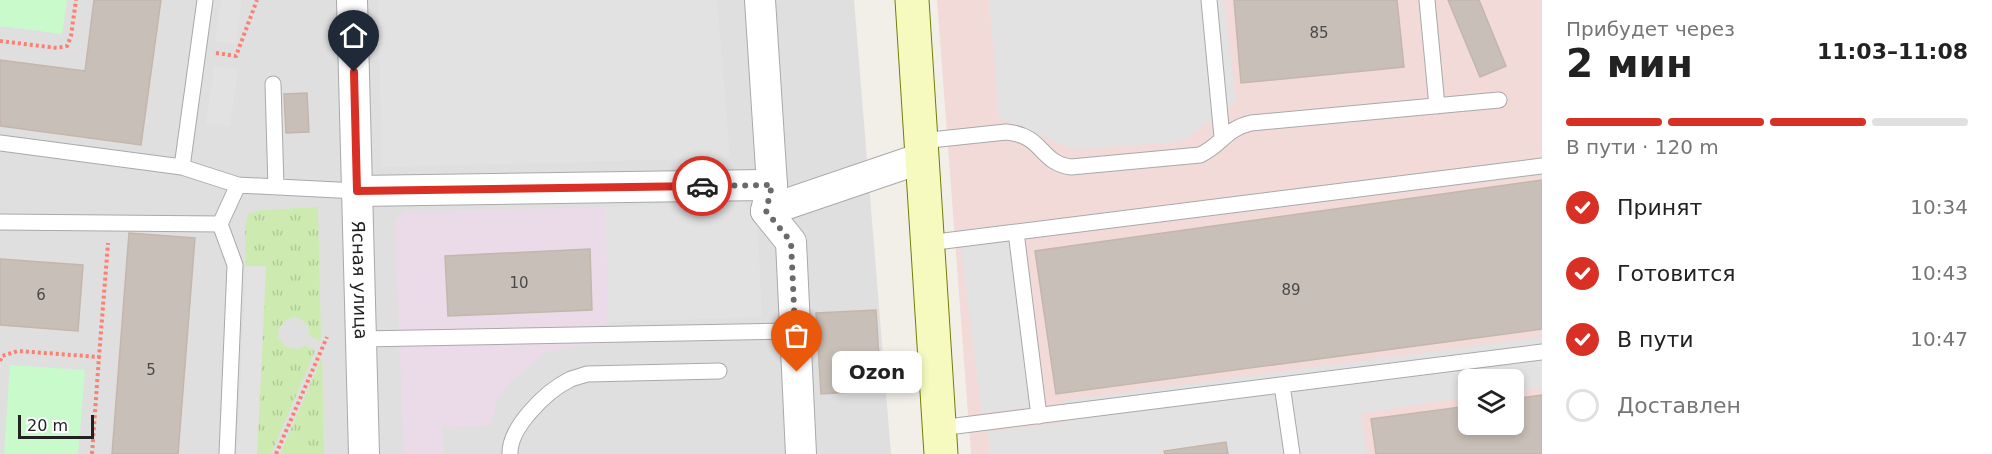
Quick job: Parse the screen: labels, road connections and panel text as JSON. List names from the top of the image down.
{
  "streets": {
    "street": ["Ясная улица"]
  },
  "places": ["Ozon"],
  "house_numbers": [
    "85",
    "10",
    "89",
    "6",
    "5"
  ],
  "scale_bar": "20 m",
  "page": {
    "heading": ["2 мин", "Прибудет через", "11:03–11:08"],
    "bar": "В пути · 120 m",
    "list": [
      ["Принят", "10:34"],
      ["Готовится", "10:43"],
      ["В пути", "10:47"],
      "Доставлен"
    ],
    "bubble": "Ozon",
    "scale": "20 m"
  }
}
